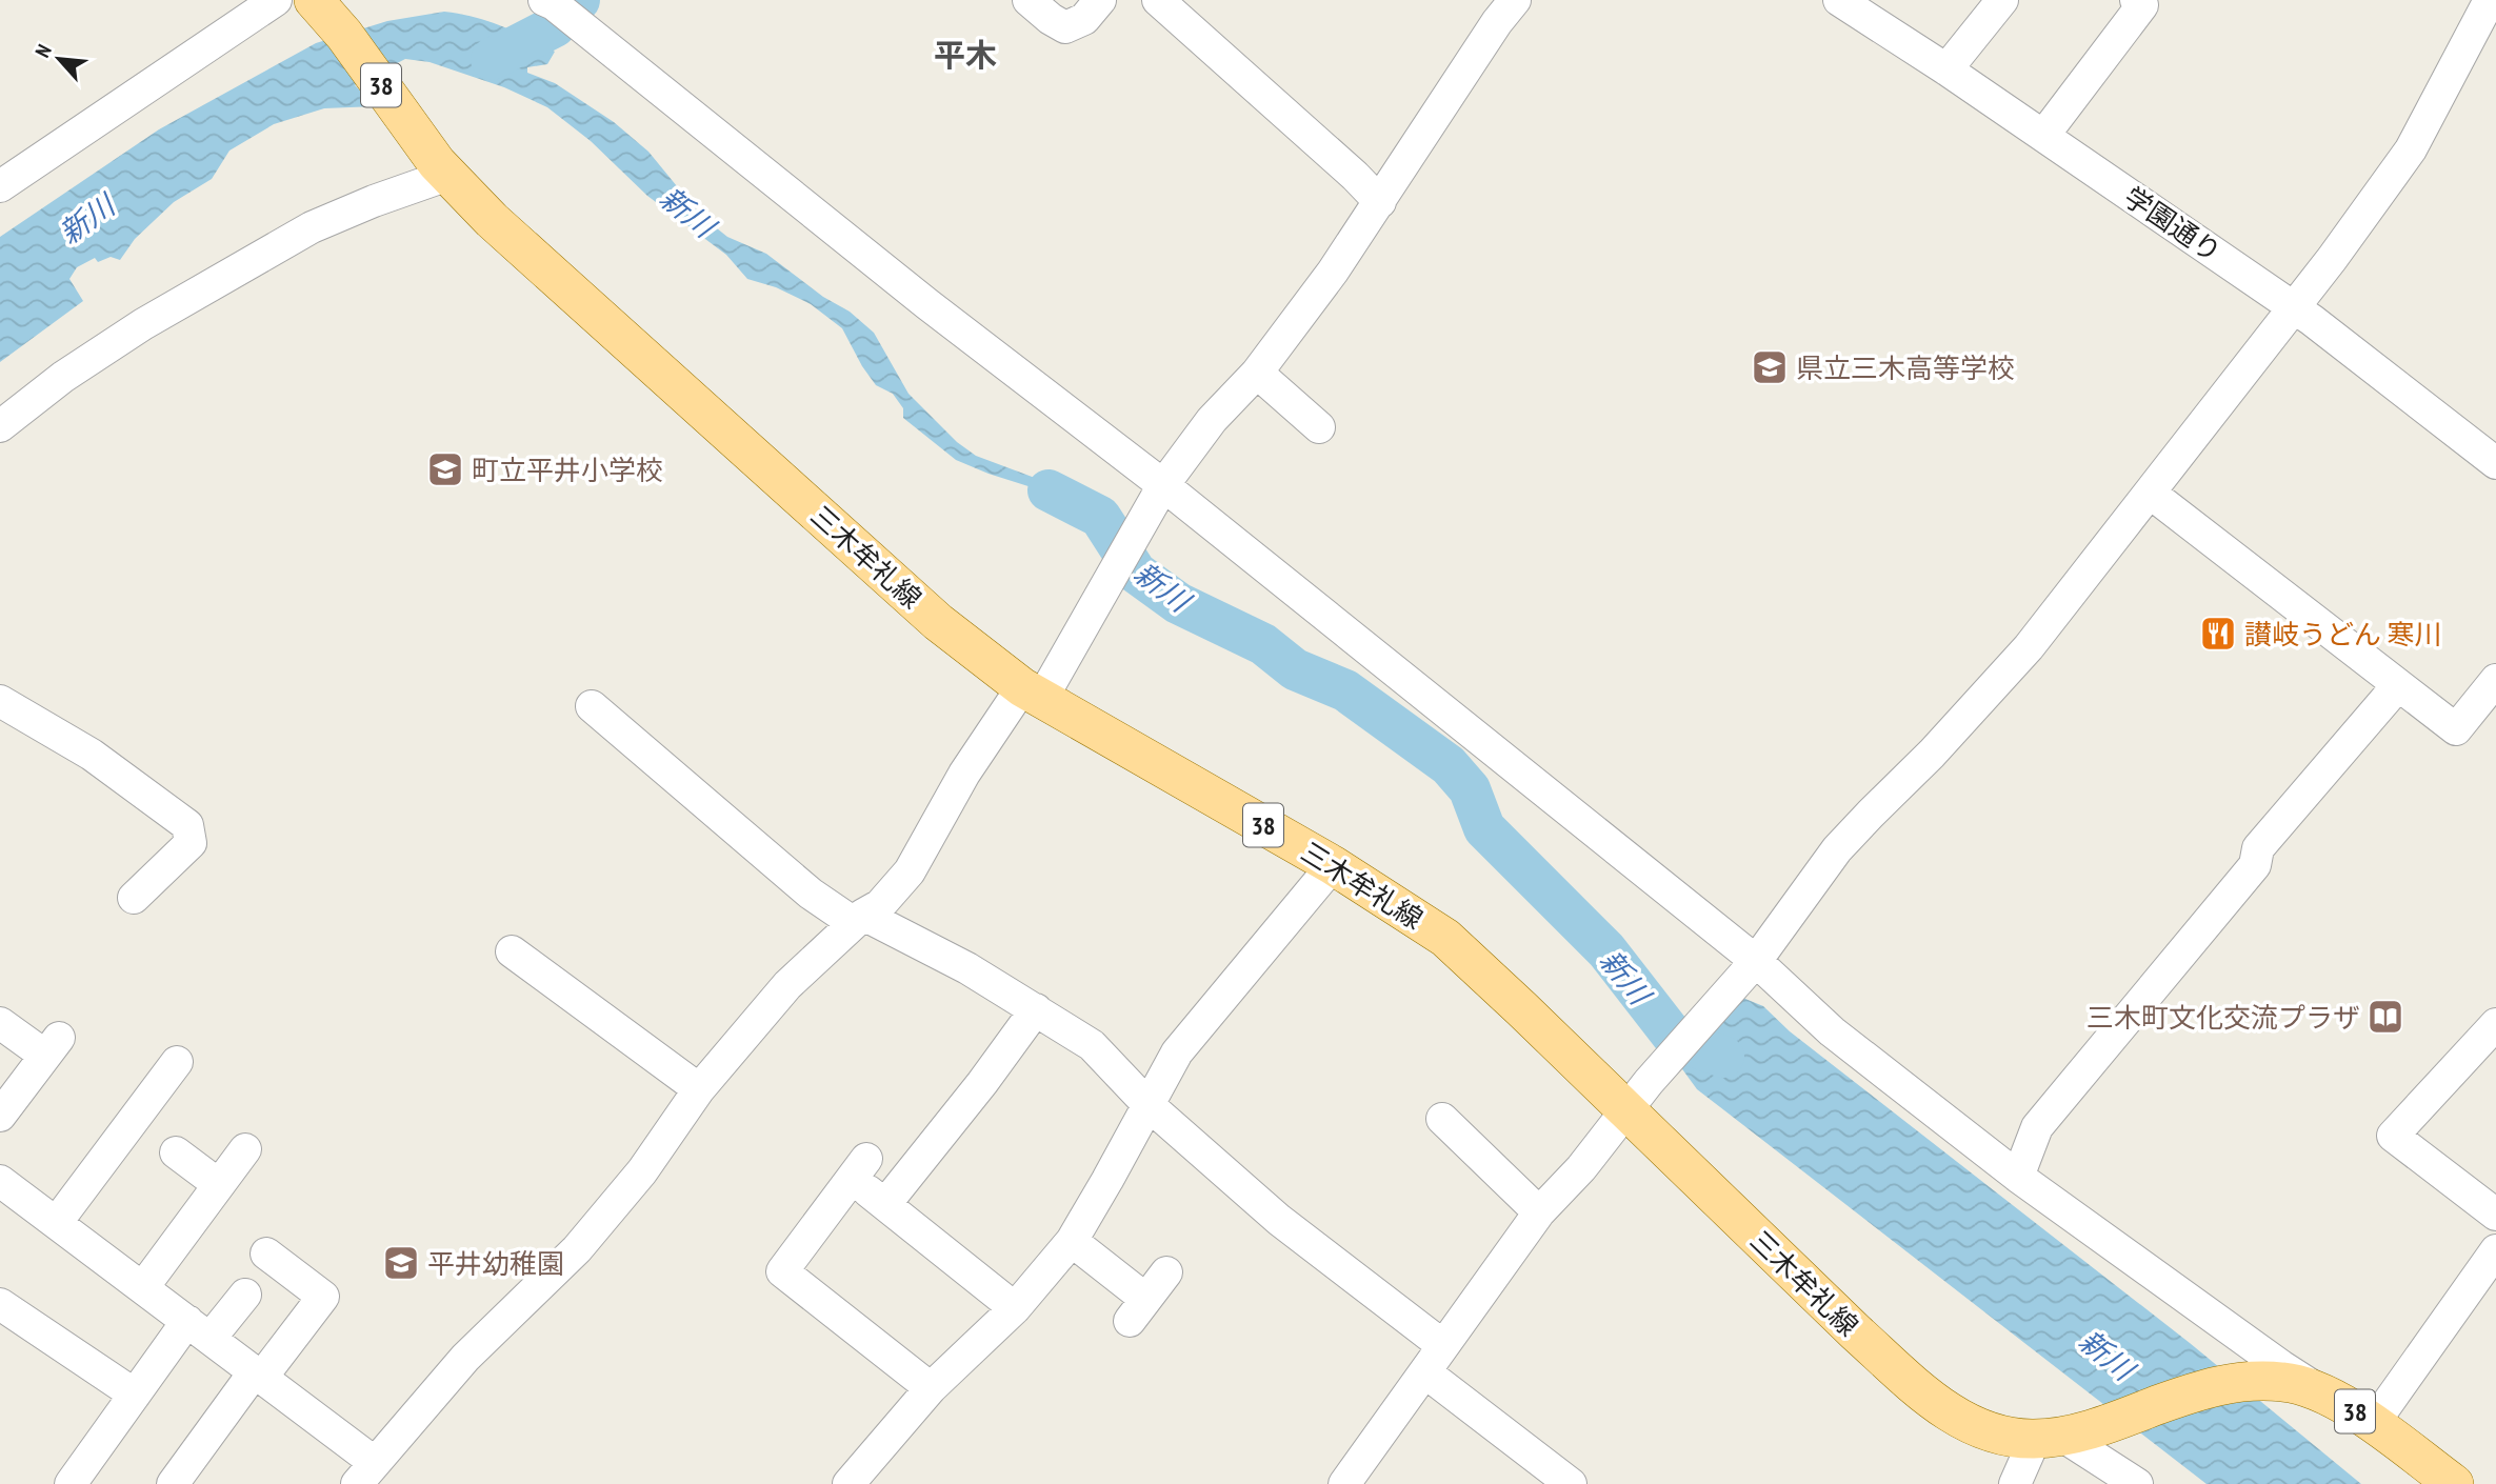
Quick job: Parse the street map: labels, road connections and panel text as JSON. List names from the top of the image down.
{
  "streets": {
    "main road": ["38", "三木牟礼線"],
    "street": ["学園通り"]
  },
  "districts": ["平木"],
  "water": ["新川"],
  "places": {
    "school or university": ["県立三木高等学校", "町立平井小学校", "平井幼稚園"],
    "restaurant": ["讃岐うどん 寒川"],
    "library": ["三木町文化交流プラザ"]
  },
  "north": "top left"
}
